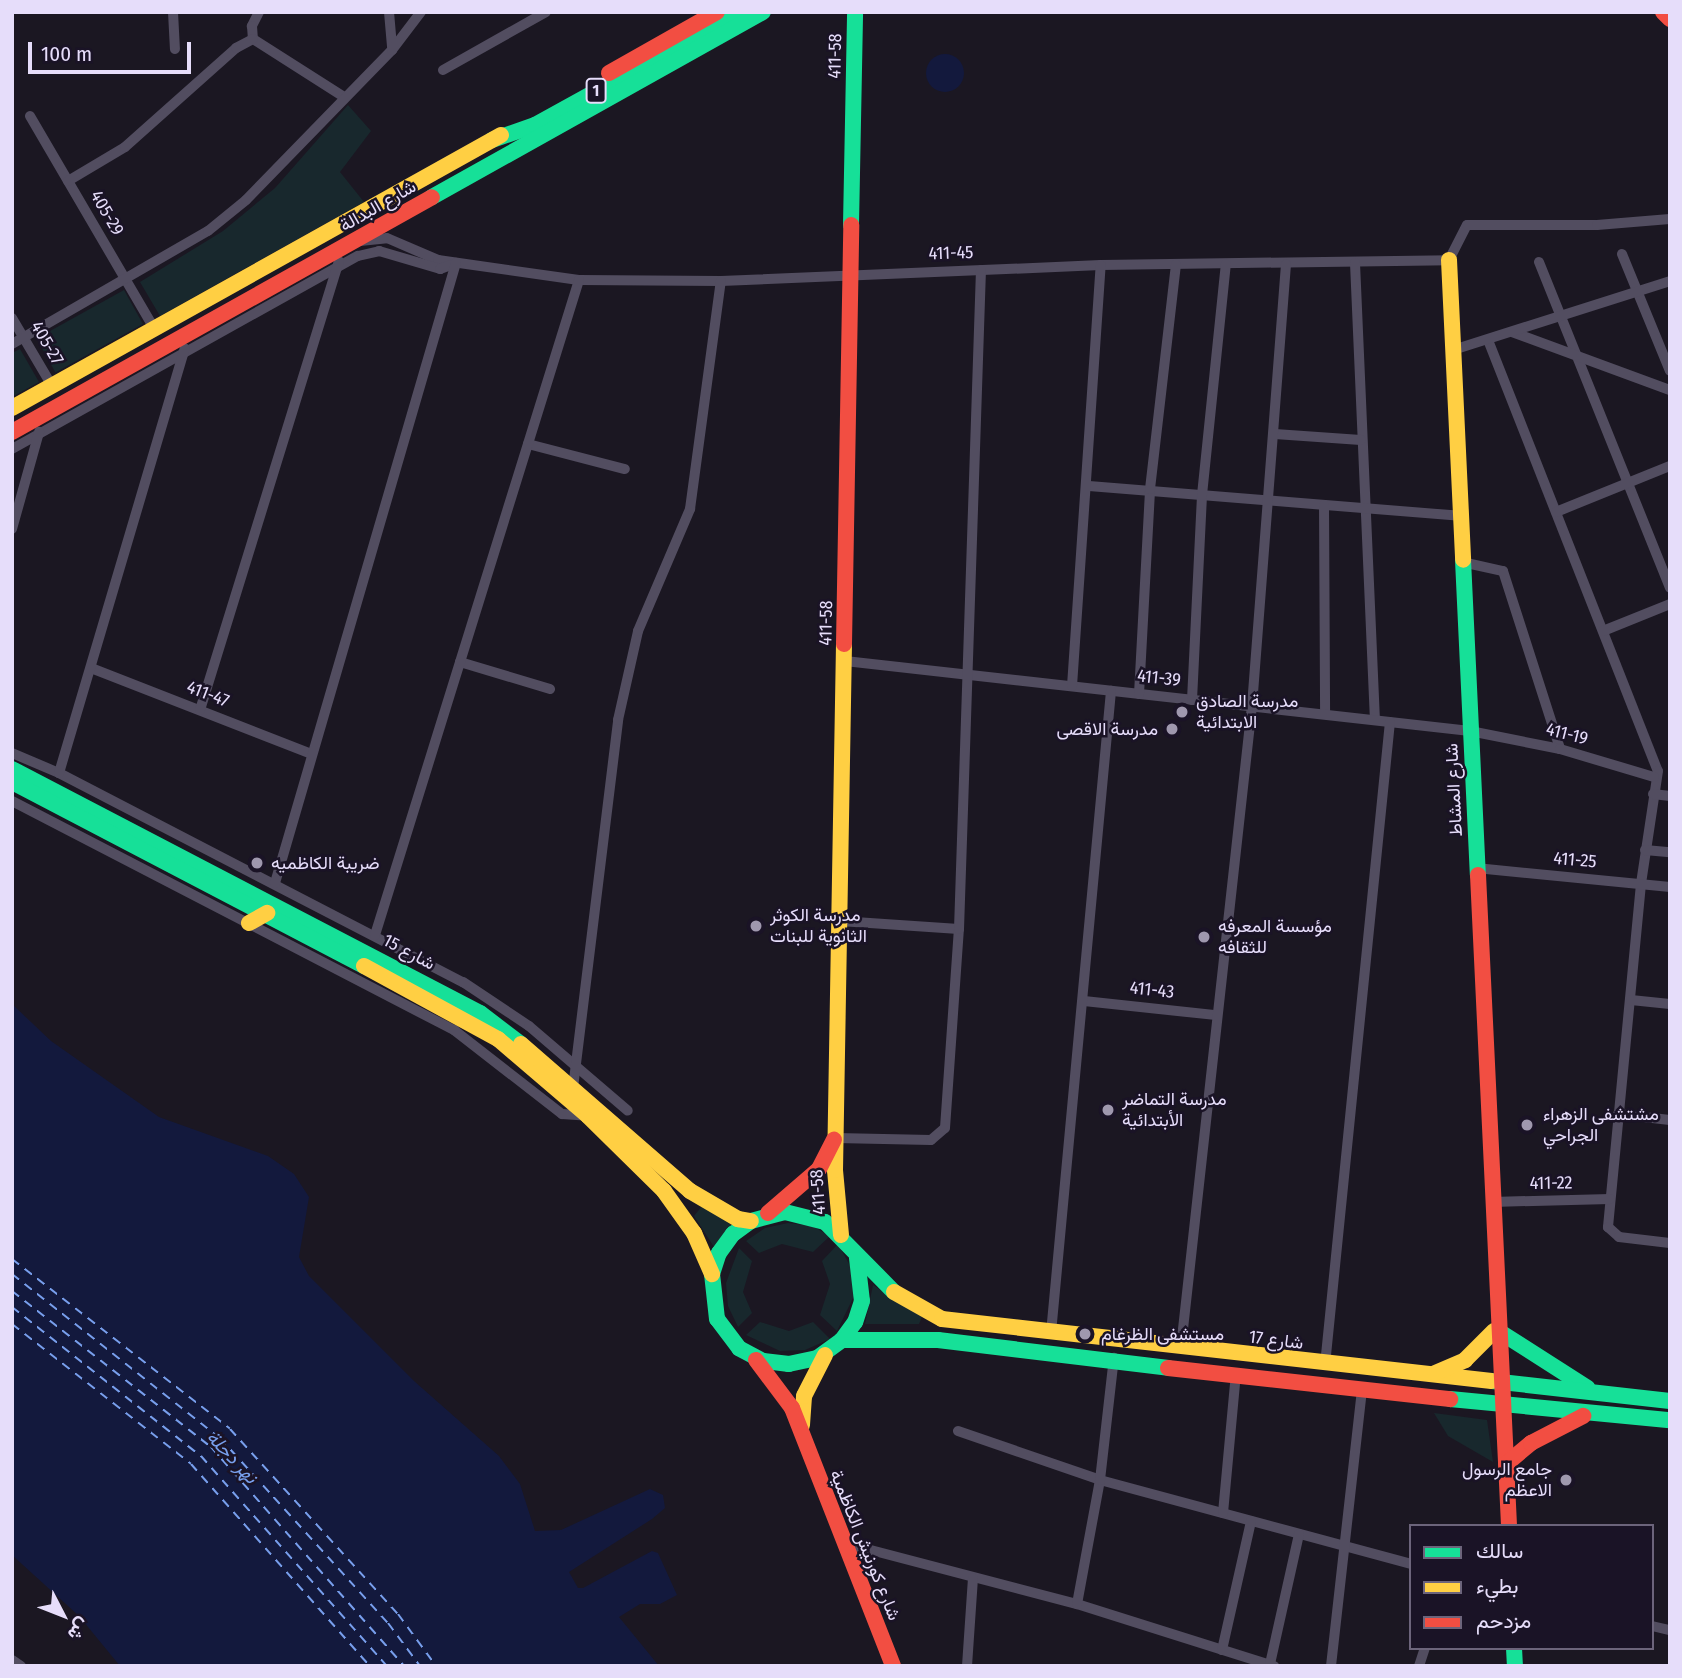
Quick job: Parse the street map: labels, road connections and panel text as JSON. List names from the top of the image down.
{
  "streets": {
    "main road": [
      "411-58",
      "1",
      "شارع البدالة",
      "شارع المشاط",
      "شارع 15",
      "شارع 17",
      "شارع كورنيش الكاظمية"
    ],
    "street": [
      "405-29",
      "411-45",
      "405-27",
      "411-39",
      "411-47",
      "411-19",
      "411-25",
      "411-43",
      "411-22"
    ]
  },
  "crossings": [
    ["411-58", "411-45"],
    ["411-58", "411-39"],
    ["411-58", "شارع 15"],
    ["411-58", "شارع 17"],
    ["411-58", "شارع كورنيش الكاظمية"],
    ["1", "شارع البدالة"],
    ["شارع البدالة", "405-29"],
    ["شارع البدالة", "405-27"],
    ["411-45", "شارع المشاط"],
    ["411-39", "411-19"],
    ["411-39", "شارع المشاط"],
    ["411-19", "شارع المشاط"],
    ["شارع المشاط", "411-25"],
    ["شارع المشاط", "411-22"],
    ["شارع المشاط", "شارع 17"],
    ["شارع 15", "شارع 17"],
    ["شارع 15", "شارع كورنيش الكاظمية"],
    ["شارع 17", "شارع كورنيش الكاظمية"]
  ],
  "water": ["نهر دجلة"],
  "places": [
    "مدرسة الصادق الابتدائية",
    "مدرسة الاقصى",
    "ضريبة الكاظميه",
    "مدرسة الكوثر الثانوية للبنات",
    "مؤسسة المعرفه للثقافه",
    "مدرسة التماضر الأبتدائية",
    "مشتشفى الزهراء الجراحي",
    "مستشفى الظرغام",
    "جامع الرسول الاعظم"
  ],
  "legend": ["سالك", "بطيء", "مزدحم"],
  "scale_bar": "100 m",
  "north": "bottom right"
}
